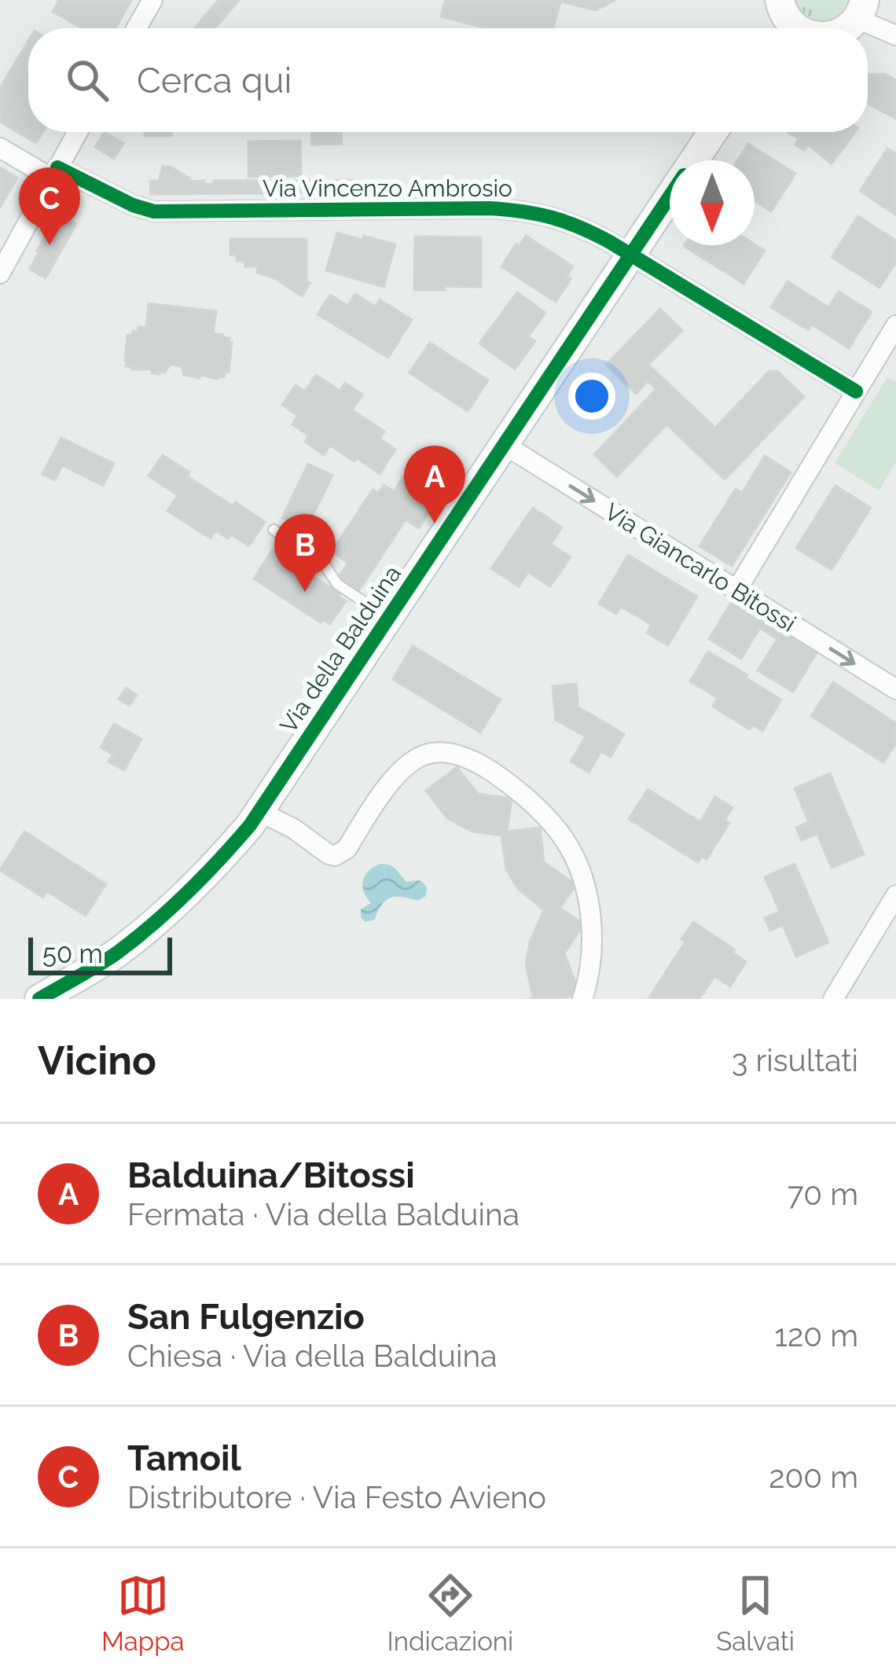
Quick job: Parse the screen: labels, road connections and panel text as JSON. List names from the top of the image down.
{
  "streets": {
    "street": ["Via Vincenzo Ambrosio", "Via Giancarlo Bitossi", "Via della Balduina"]
  },
  "crossings": [
    ["Via Vincenzo Ambrosio", "Via della Balduina"],
    ["Via Giancarlo Bitossi", "Via della Balduina"]
  ],
  "one_way": ["Via Giancarlo Bitossi"],
  "scale_bar": "50 m",
  "north": "bottom",
  "page": {
    "search": "Cerca qui",
    "pins": ["C", "A", "B"],
    "scale": "50 m",
    "heading": ["Vicino", "3 risultati"],
    "list": [
      {
        "mark": "A",
        "name": "Balduina/Bitossi",
        "note": "Fermata · Via della Balduina",
        "value": "70 m"
      },
      {
        "mark": "B",
        "name": "San Fulgenzio",
        "note": "Chiesa · Via della Balduina",
        "value": "120 m"
      },
      {
        "mark": "C",
        "name": "Tamoil",
        "note": "Distributore · Via Festo Avieno",
        "value": "200 m"
      }
    ],
    "nav": ["Mappa", "Indicazioni", "Salvati"]
  }
}
